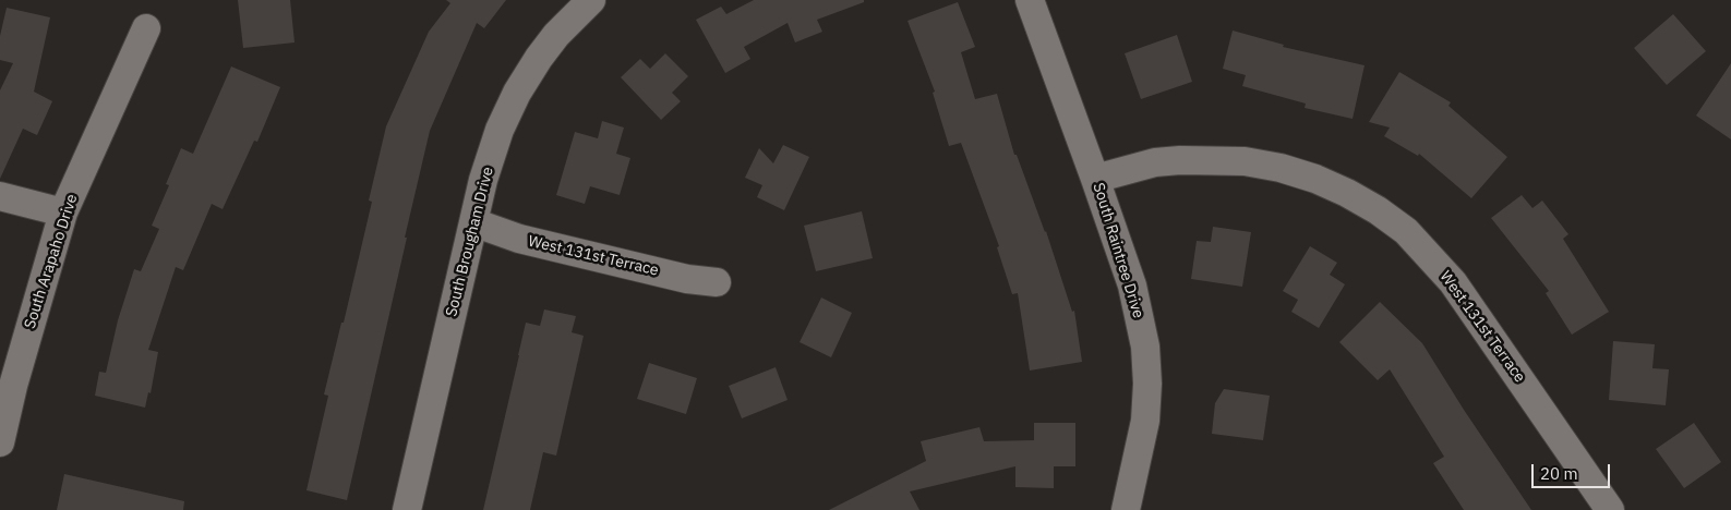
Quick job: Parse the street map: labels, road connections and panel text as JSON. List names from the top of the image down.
{
  "streets": {
    "street": [
      "South Brougham Drive",
      "South Raintree Drive",
      "West 131st Terrace",
      "South Arapaho Drive"
    ]
  },
  "crossings": [
    ["South Brougham Drive", "West 131st Terrace"],
    ["South Raintree Drive", "West 131st Terrace"]
  ],
  "scale_bar": "20 m"
}
